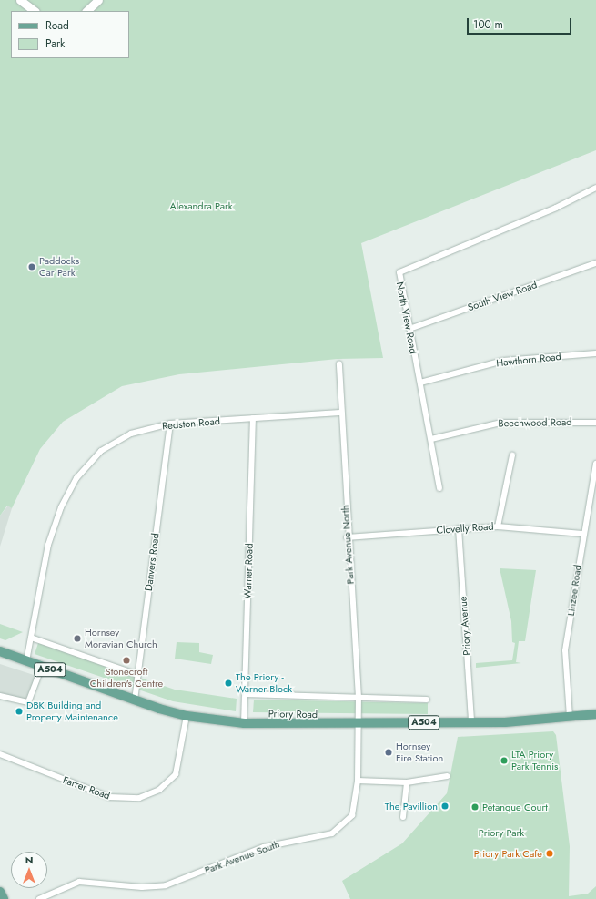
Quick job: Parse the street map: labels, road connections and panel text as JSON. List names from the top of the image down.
{
  "streets": {
    "main road": ["A504", "Priory Road"],
    "street": [
      "South View Road",
      "North View Road",
      "Hawthorn Road",
      "Beechwood Road",
      "Redston Road",
      "Clovelly Road",
      "Park Avenue North",
      "Danvers Road",
      "Warner Road",
      "Linzee Road",
      "Priory Avenue",
      "Farrer Road",
      "Park Avenue South"
    ]
  },
  "crossings": [
    ["South View Road", "North View Road"],
    ["North View Road", "Hawthorn Road"],
    ["North View Road", "Beechwood Road"],
    ["Redston Road", "Park Avenue North"],
    ["Redston Road", "Danvers Road"],
    ["Redston Road", "Warner Road"],
    ["Redston Road", "Priory Road"],
    ["Clovelly Road", "Park Avenue North"],
    ["Clovelly Road", "Linzee Road"],
    ["Clovelly Road", "Priory Avenue"],
    ["Park Avenue North", "Priory Road"],
    ["Park Avenue North", "Park Avenue South"],
    ["Danvers Road", "Priory Road"],
    ["Warner Road", "Priory Road"],
    ["Linzee Road", "Priory Road"],
    ["Priory Avenue", "Priory Road"],
    ["Priory Road", "Farrer Road"],
    ["Priory Road", "Park Avenue South"]
  ],
  "parks": ["Alexandra Park", "Priory Park"],
  "places": [
    "Paddocks Car Park",
    "Hornsey Moravian Church",
    "Stonecroft Children's Centre",
    "The Priory - Warner Block",
    "DBK Building and Property Maintenance",
    "Hornsey Fire Station",
    "LTA Priory Park Tennis",
    "The Pavillion",
    "Petanque Court",
    "Priory Park Cafe"
  ],
  "legend": ["Road", "Park"],
  "scale_bar": "100 m",
  "north": "top"
}
